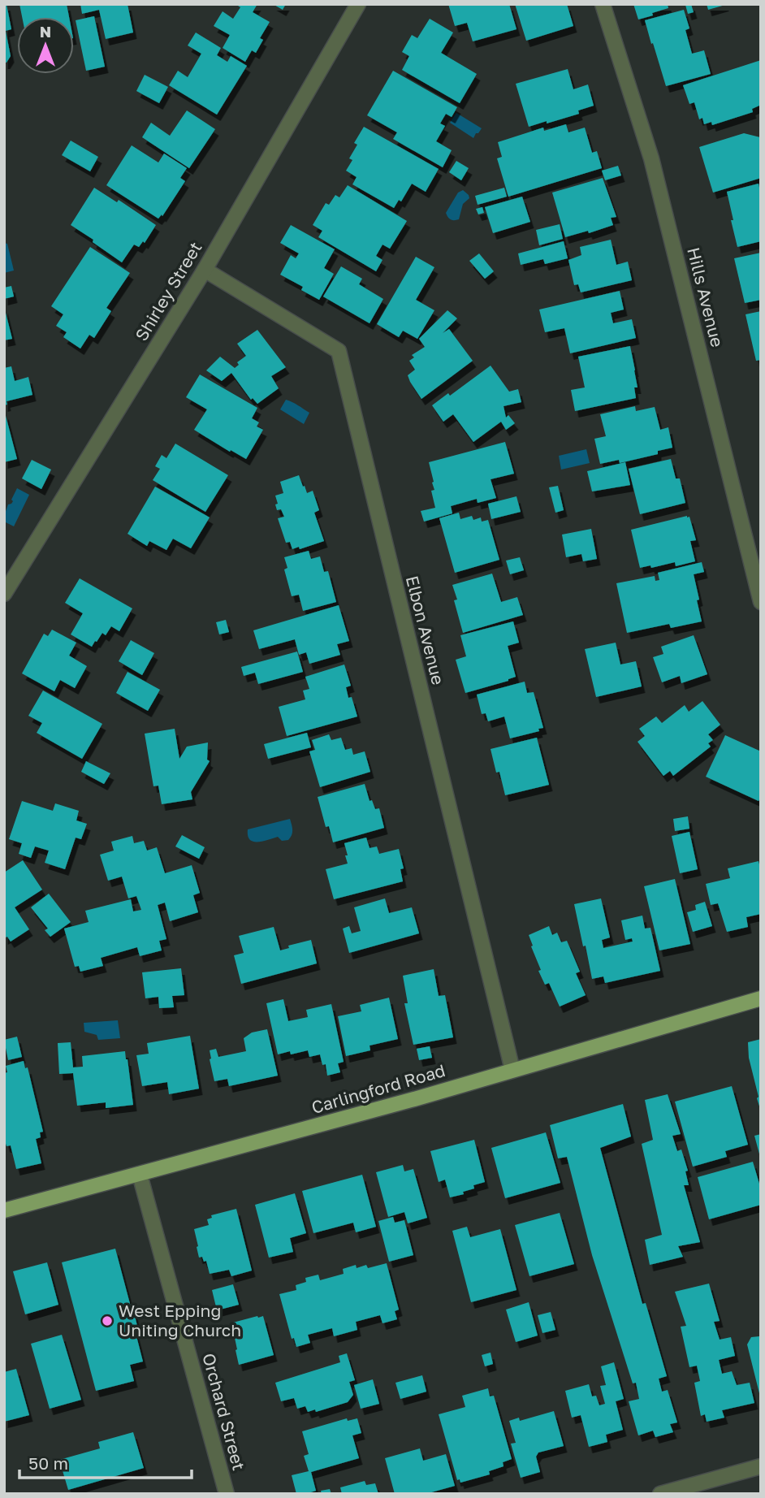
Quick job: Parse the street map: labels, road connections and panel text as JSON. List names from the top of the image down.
{
  "streets": {
    "main road": ["Carlingford Road"],
    "street": [
      "Shirley Street",
      "Hills Avenue",
      "Elbon Avenue",
      "Orchard Street"
    ]
  },
  "crossings": [
    ["Shirley Street", "Elbon Avenue"],
    ["Elbon Avenue", "Carlingford Road"],
    ["Carlingford Road", "Orchard Street"]
  ],
  "places": ["West Epping Uniting Church"],
  "scale_bar": "50 m",
  "north": "top"
}
